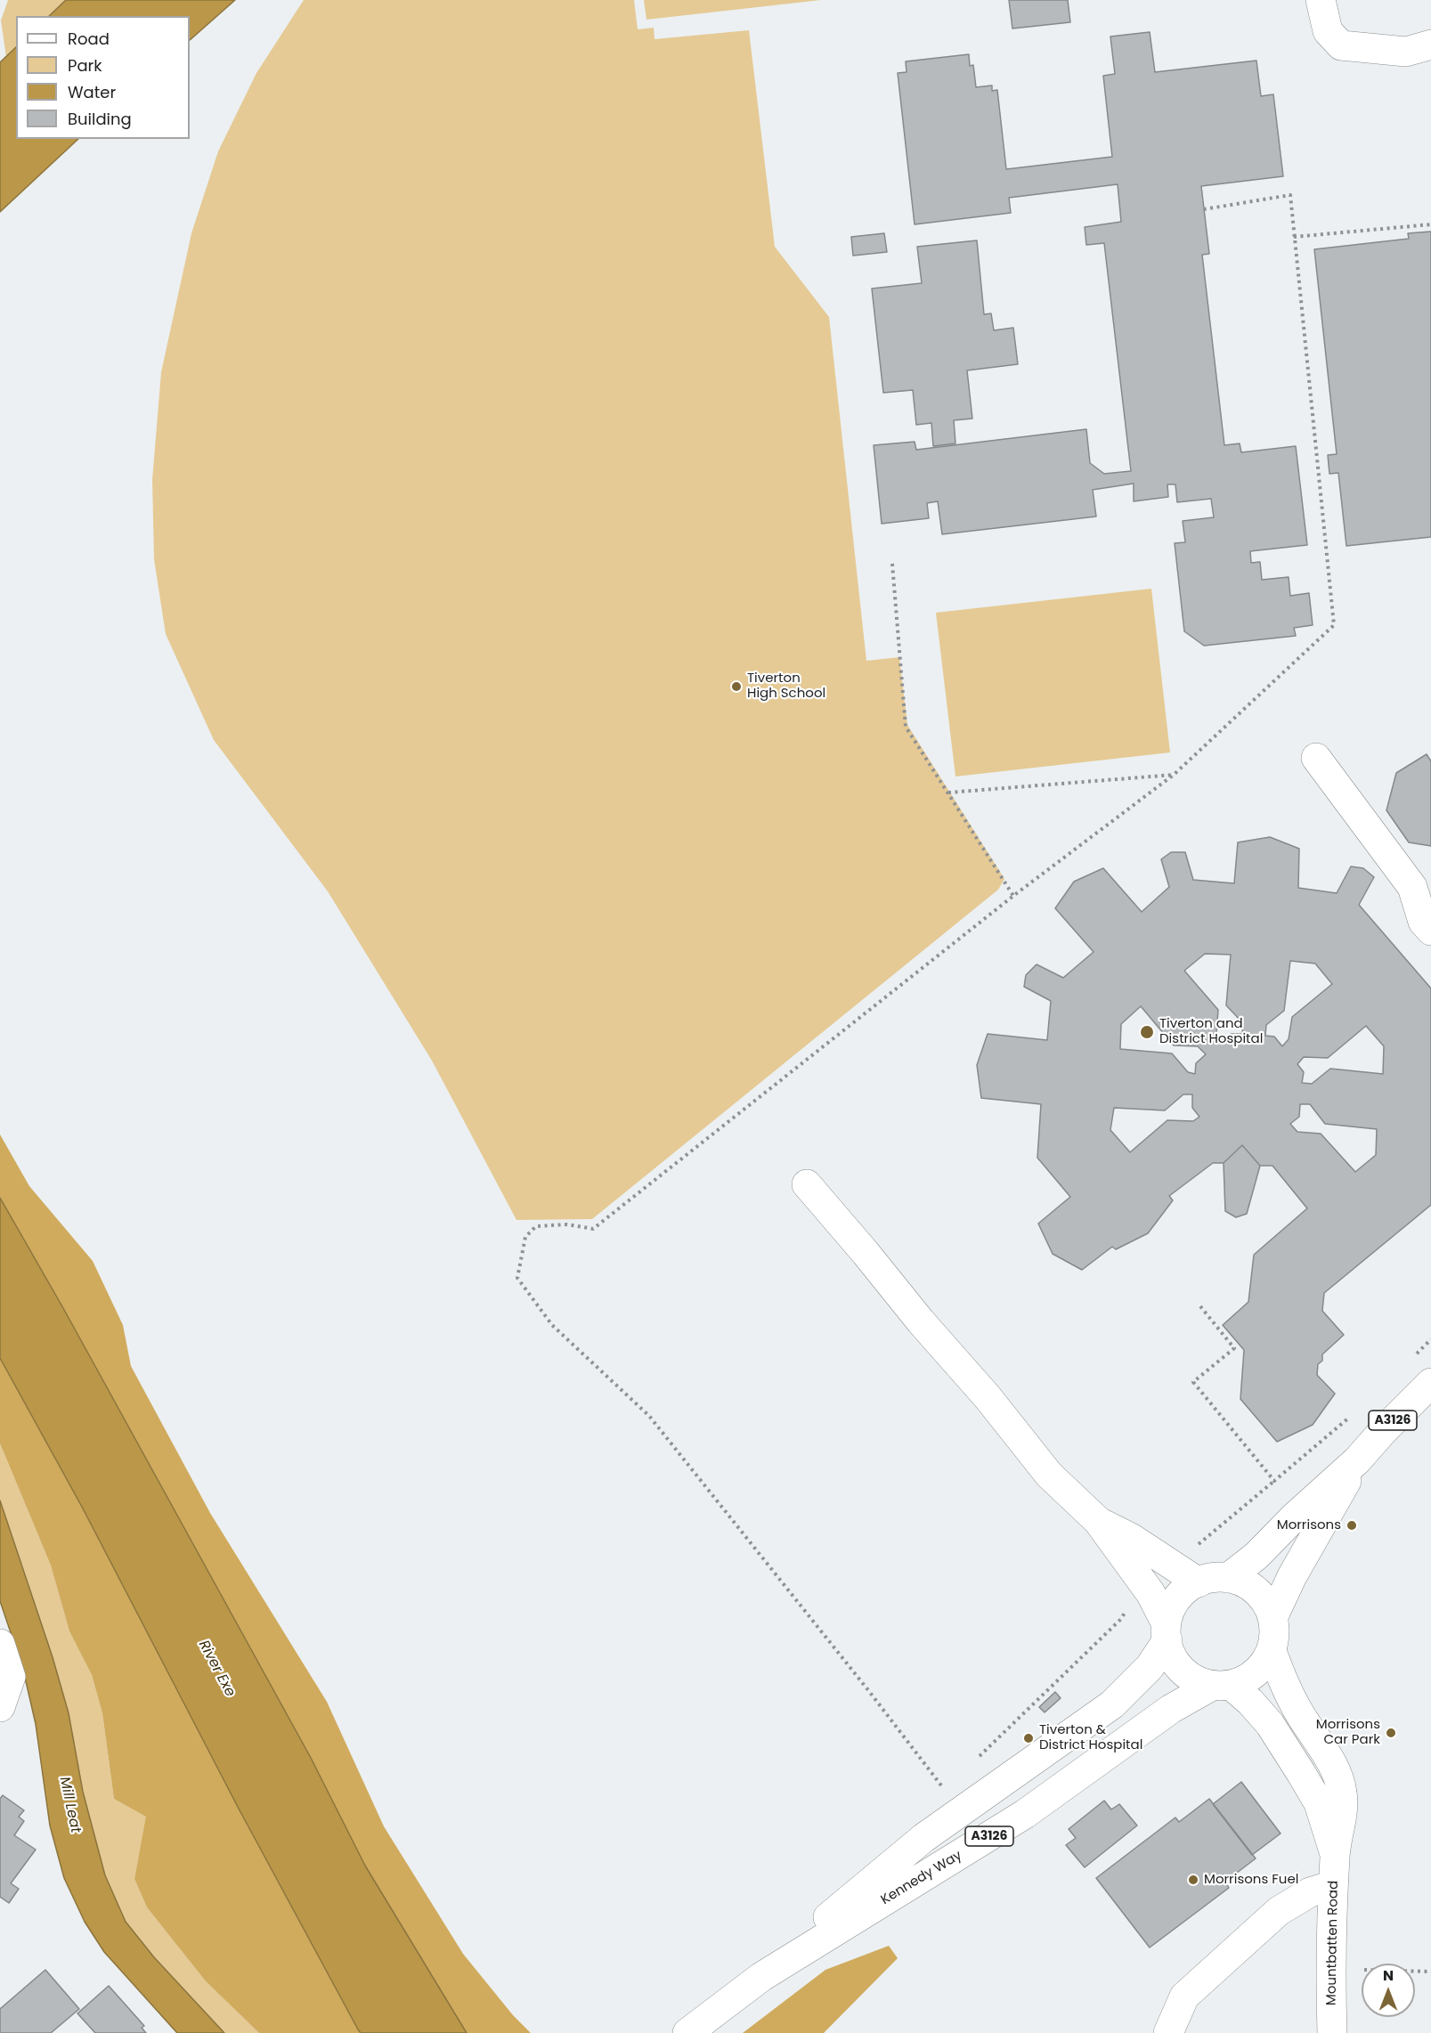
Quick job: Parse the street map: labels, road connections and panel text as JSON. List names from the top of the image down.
{
  "streets": {
    "main road": ["A3126", "Kennedy Way", "Mountbatten Road"]
  },
  "crossings": [
    ["A3126", "Kennedy Way"],
    ["A3126", "Mountbatten Road"],
    ["Kennedy Way", "Mountbatten Road"]
  ],
  "water": ["River Exe", "Mill Leat"],
  "places": [
    "Tiverton High School",
    "Tiverton and District Hospital",
    "Morrisons",
    "Morrisons Car Park",
    "Tiverton & District Hospital",
    "Morrisons Fuel"
  ],
  "legend": [
    "Road",
    "Park",
    "Water",
    "Building"
  ],
  "north": "top"
}
